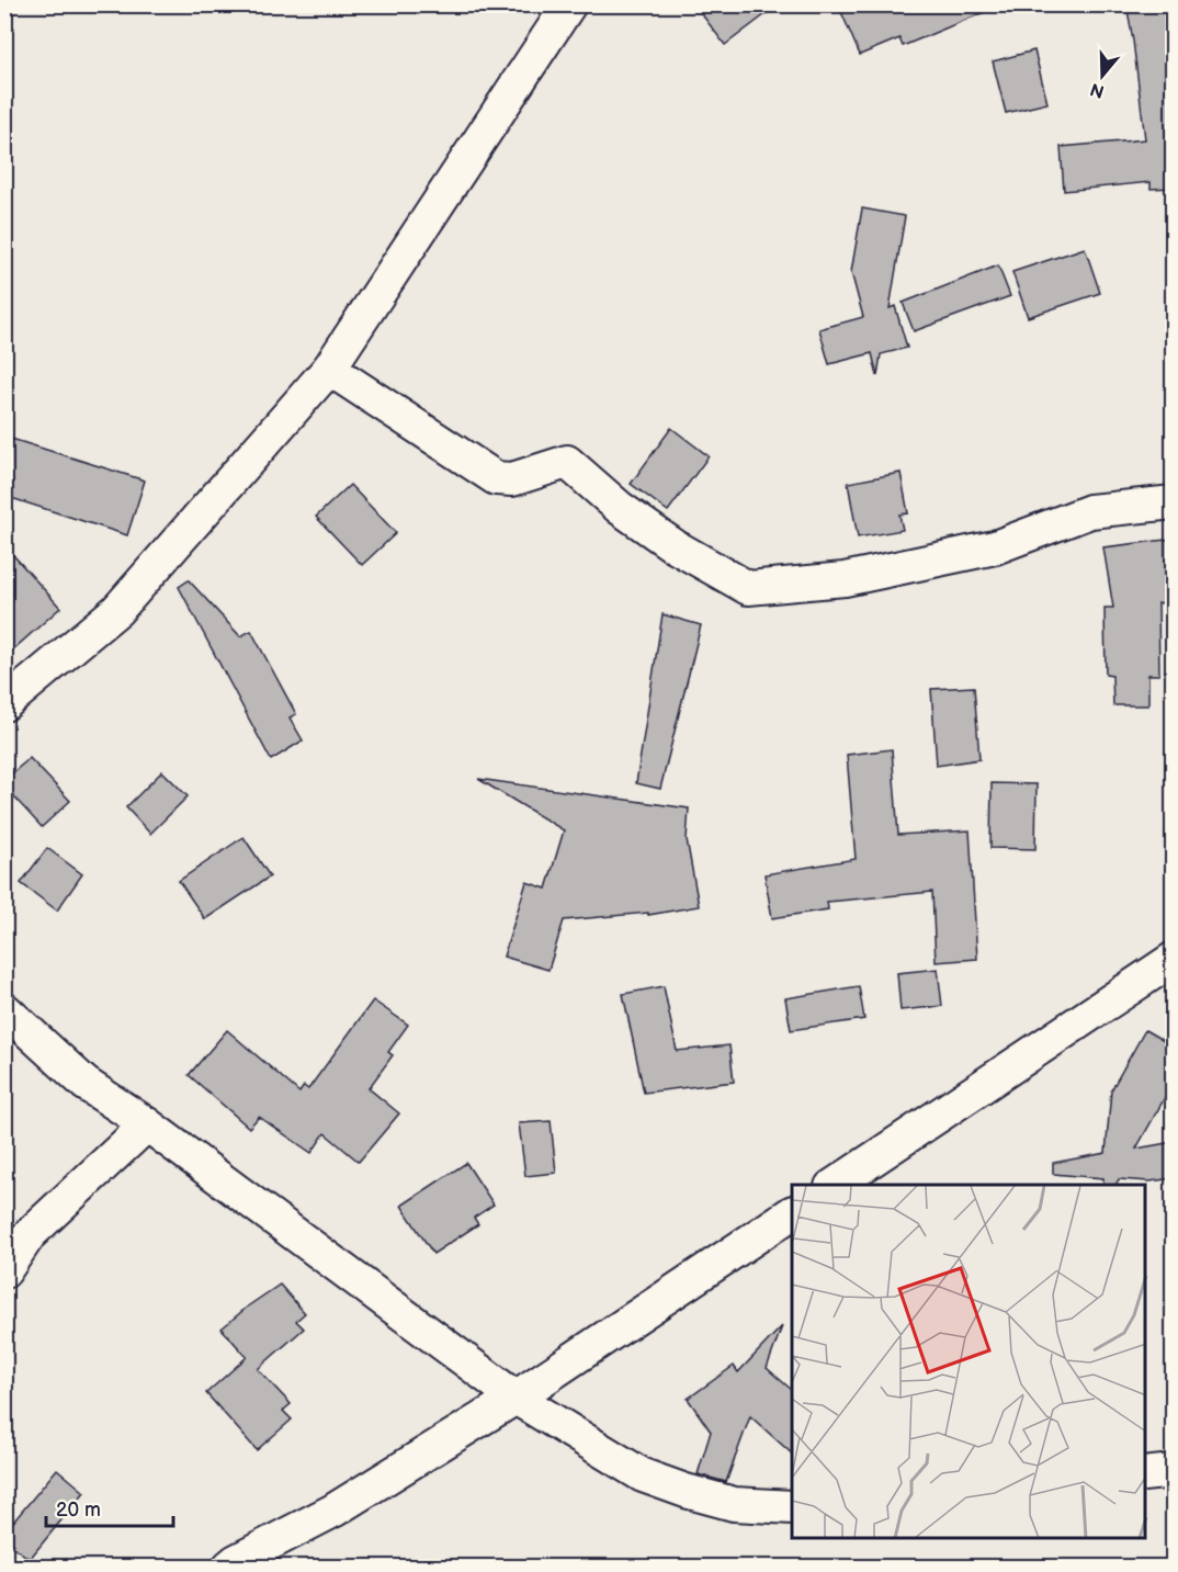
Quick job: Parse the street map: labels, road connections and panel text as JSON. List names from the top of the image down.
{
  "scale_bar": "20 m",
  "north": "bottom"
}
